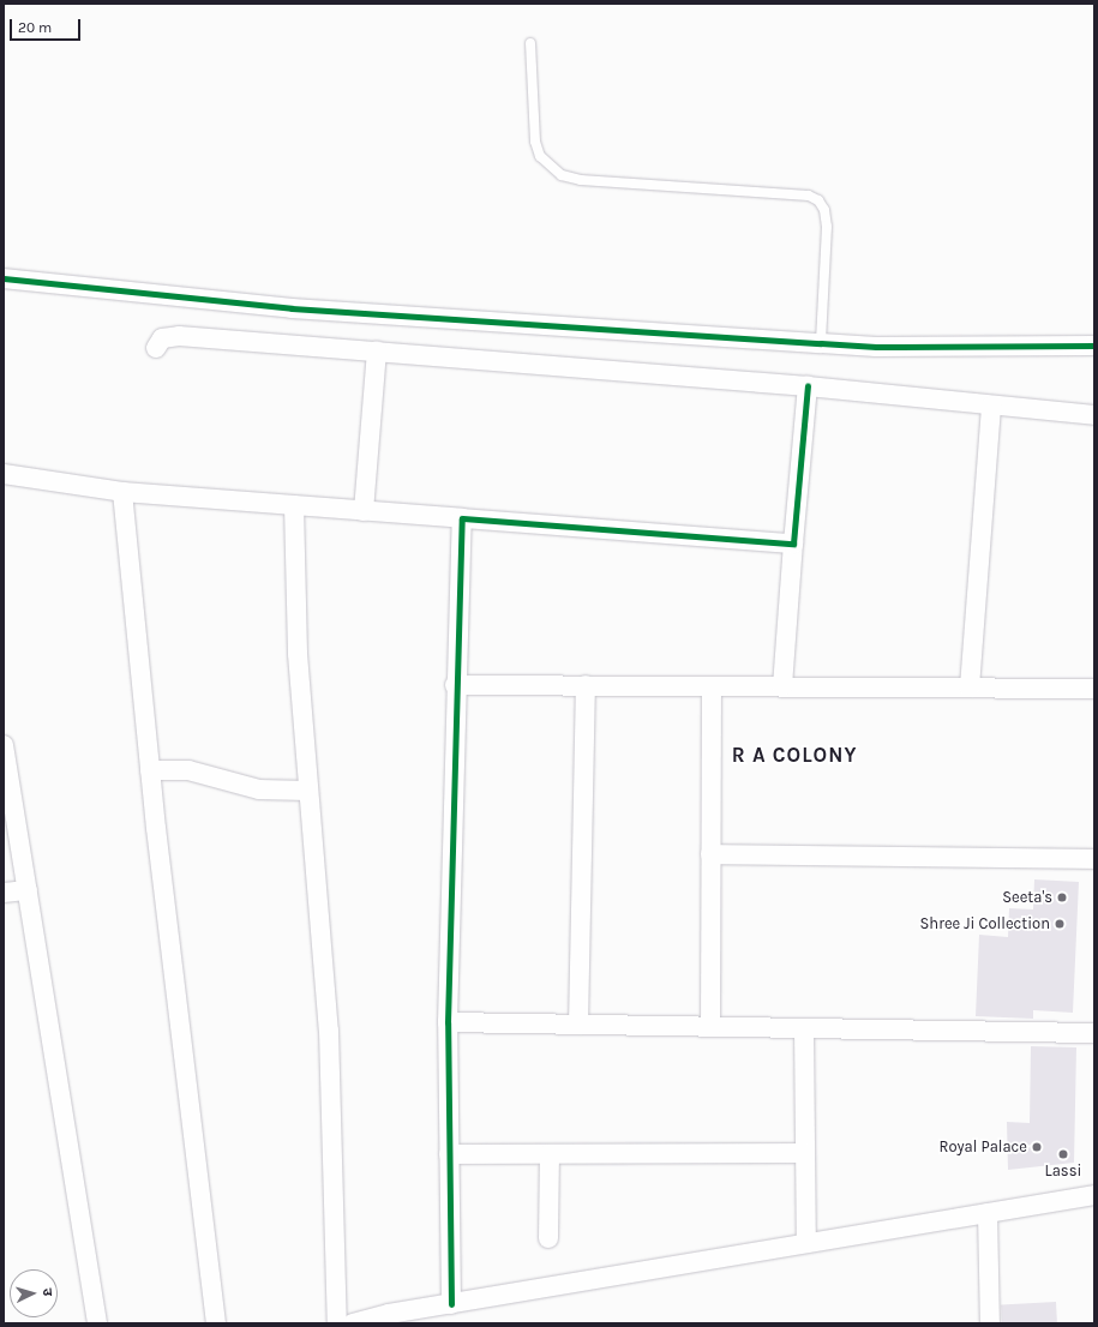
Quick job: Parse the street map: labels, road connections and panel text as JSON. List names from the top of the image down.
{
  "districts": ["R A COLONY"],
  "places": [
    "Seeta's",
    "Shree Ji Collection",
    "Royal Palace",
    "Lassi"
  ],
  "scale_bar": "20 m",
  "north": "right"
}
